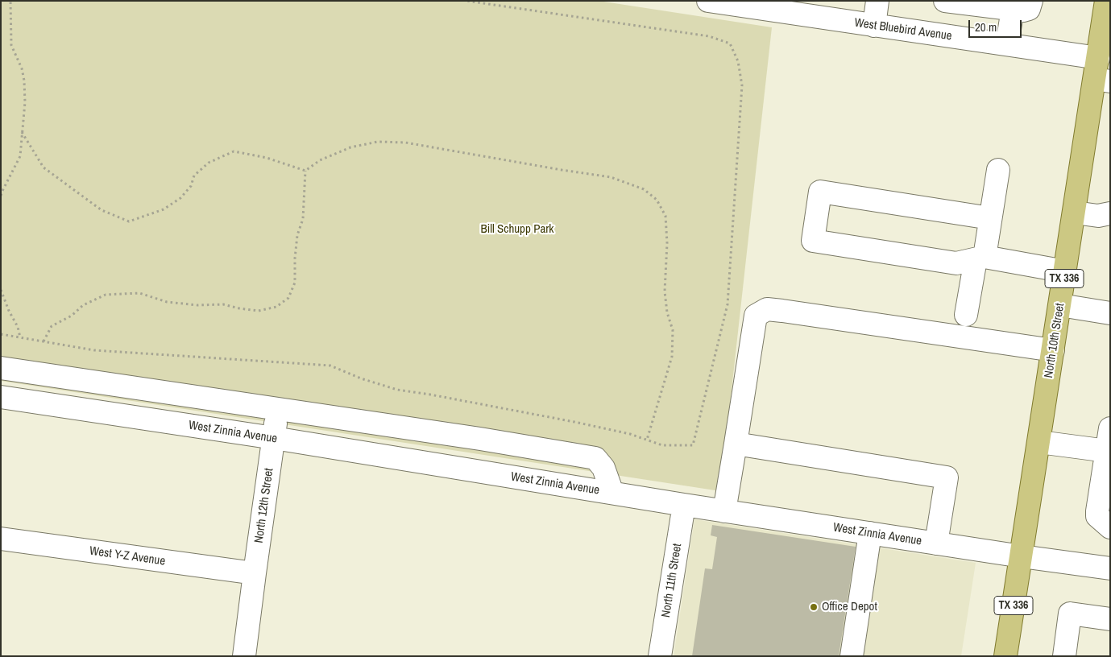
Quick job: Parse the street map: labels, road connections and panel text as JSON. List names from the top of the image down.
{
  "streets": {
    "main road": ["TX 336", "North 10th Street"],
    "street": [
      "West Bluebird Avenue",
      "West Zinnia Avenue",
      "North 12th Street",
      "West Y-Z Avenue",
      "North 11th Street"
    ]
  },
  "crossings": [
    ["West Bluebird Avenue", "North 10th Street"],
    ["North 10th Street", "West Zinnia Avenue"],
    ["West Zinnia Avenue", "North 12th Street"],
    ["West Zinnia Avenue", "North 11th Street"],
    ["North 12th Street", "West Y-Z Avenue"]
  ],
  "parks": ["Bill Schupp Park"],
  "places": ["Office Depot"],
  "scale_bar": "20 m"
}
